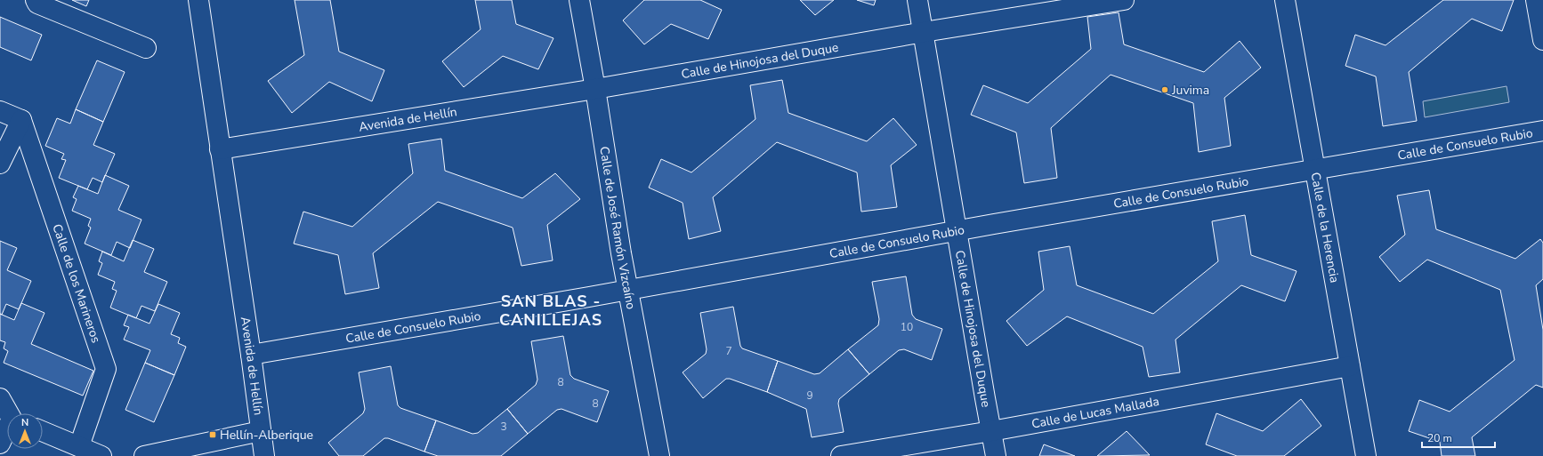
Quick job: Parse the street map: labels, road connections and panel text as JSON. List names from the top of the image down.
{
  "streets": {
    "street": [
      "Calle de Hinojosa del Duque",
      "Avenida de Hellín",
      "Calle de Consuelo Rubio",
      "Calle de la Herencia",
      "Calle de José Ramón Vizcaíno",
      "Calle de los Marineros",
      "Calle de Lucas Mallada"
    ]
  },
  "crossings": [
    ["Calle de Hinojosa del Duque", "Avenida de Hellín"],
    ["Calle de Hinojosa del Duque", "Calle de Consuelo Rubio"],
    ["Calle de Hinojosa del Duque", "Calle de José Ramón Vizcaíno"],
    ["Calle de Hinojosa del Duque", "Calle de Lucas Mallada"],
    ["Avenida de Hellín", "Calle de Consuelo Rubio"],
    ["Avenida de Hellín", "Calle de José Ramón Vizcaíno"],
    ["Calle de Consuelo Rubio", "Calle de la Herencia"],
    ["Calle de Consuelo Rubio", "Calle de José Ramón Vizcaíno"],
    ["Calle de la Herencia", "Calle de Lucas Mallada"]
  ],
  "districts": ["SAN BLAS - CANILLEJAS"],
  "places": {
    "other": ["Juvima"],
    "transit": ["Hellín-Alberique"]
  },
  "house_numbers": [
    "10",
    "7",
    "8",
    "9",
    "8",
    "3"
  ],
  "scale_bar": "20 m",
  "north": "top"
}
